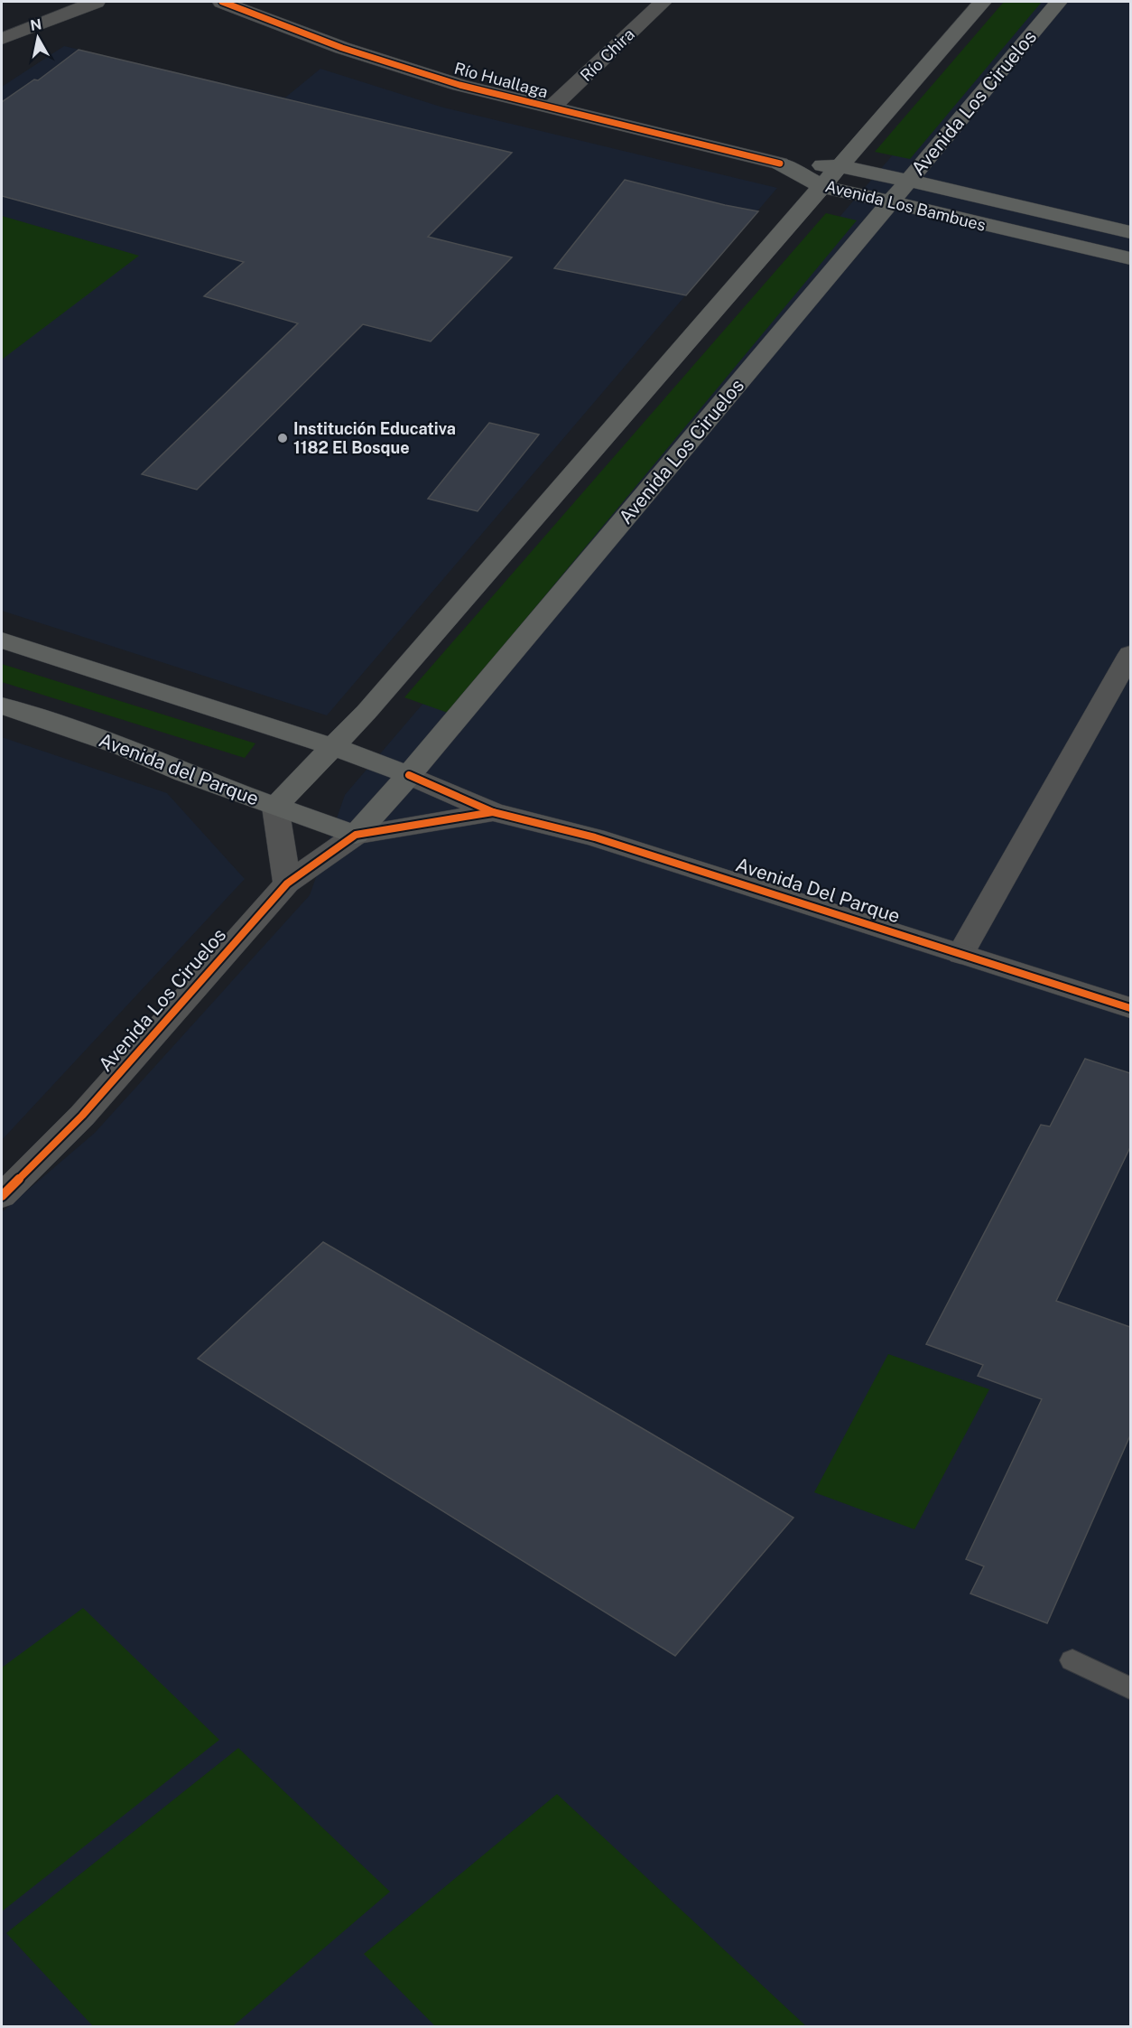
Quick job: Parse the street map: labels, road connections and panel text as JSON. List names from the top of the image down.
{
  "streets": {
    "main road": [
      "Avenida Los Ciruelos",
      "Avenida Los Bambues",
      "Avenida del Parque",
      "Avenida Del Parque"
    ],
    "street": ["Río Chira", "Río Huallaga"]
  },
  "crossings": [
    ["Río Chira", "Río Huallaga"],
    ["Río Huallaga", "Avenida Los Bambues"],
    ["Avenida Los Ciruelos", "Avenida Los Bambues"],
    ["Avenida Los Ciruelos", "Avenida del Parque"],
    ["Avenida Los Ciruelos", "Avenida Del Parque"],
    ["Avenida del Parque", "Avenida Del Parque"]
  ],
  "places": ["Institución Educativa 1182 El Bosque"],
  "north": "top"
}
